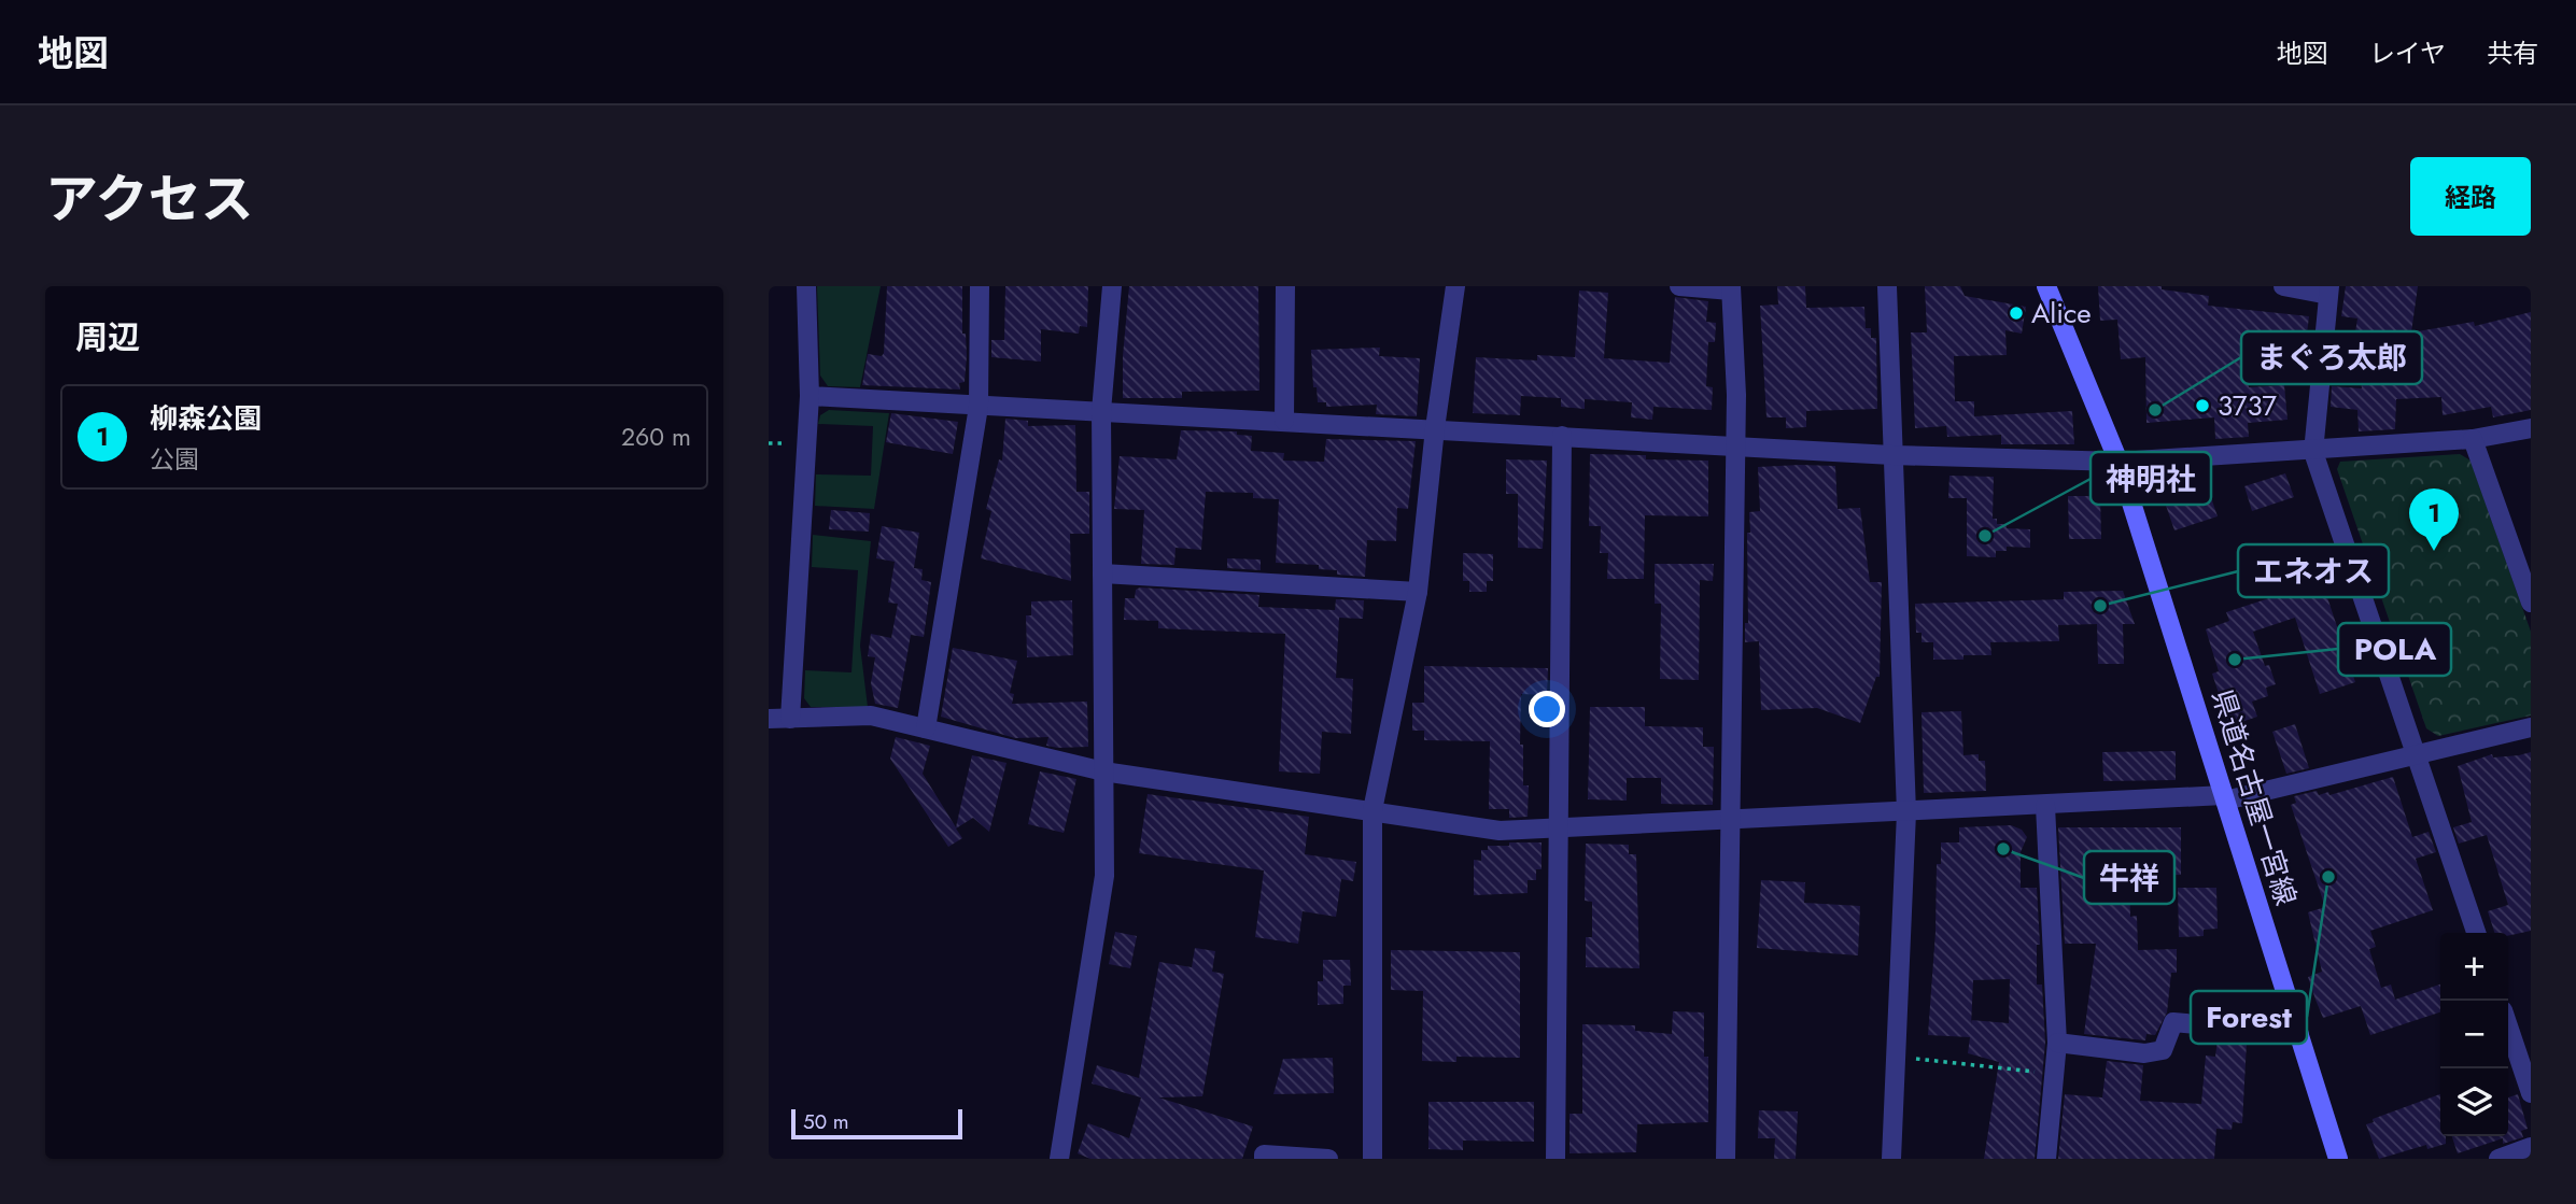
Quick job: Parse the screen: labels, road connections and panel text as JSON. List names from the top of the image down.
{
  "streets": {
    "main road": ["県道名古屋一宮線"]
  },
  "places": [
    "Alice",
    "3737",
    "まぐろ太郎",
    "神明社",
    "エネオス",
    "POLA",
    "牛祥",
    "Forest"
  ],
  "scale_bar": "50 m",
  "page": {
    "header": "地図",
    "nav": ["地図", "レイヤ", "共有"],
    "title": "アクセス",
    "buttons": "経路",
    "heading": "周辺",
    "list": [
      {
        "mark": "1",
        "name": "柳森公園",
        "note": "公園",
        "value": "260 m"
      }
    ],
    "pins": "1",
    "map_buttons": ["+", "−"],
    "scale": "50 m"
  }
}
